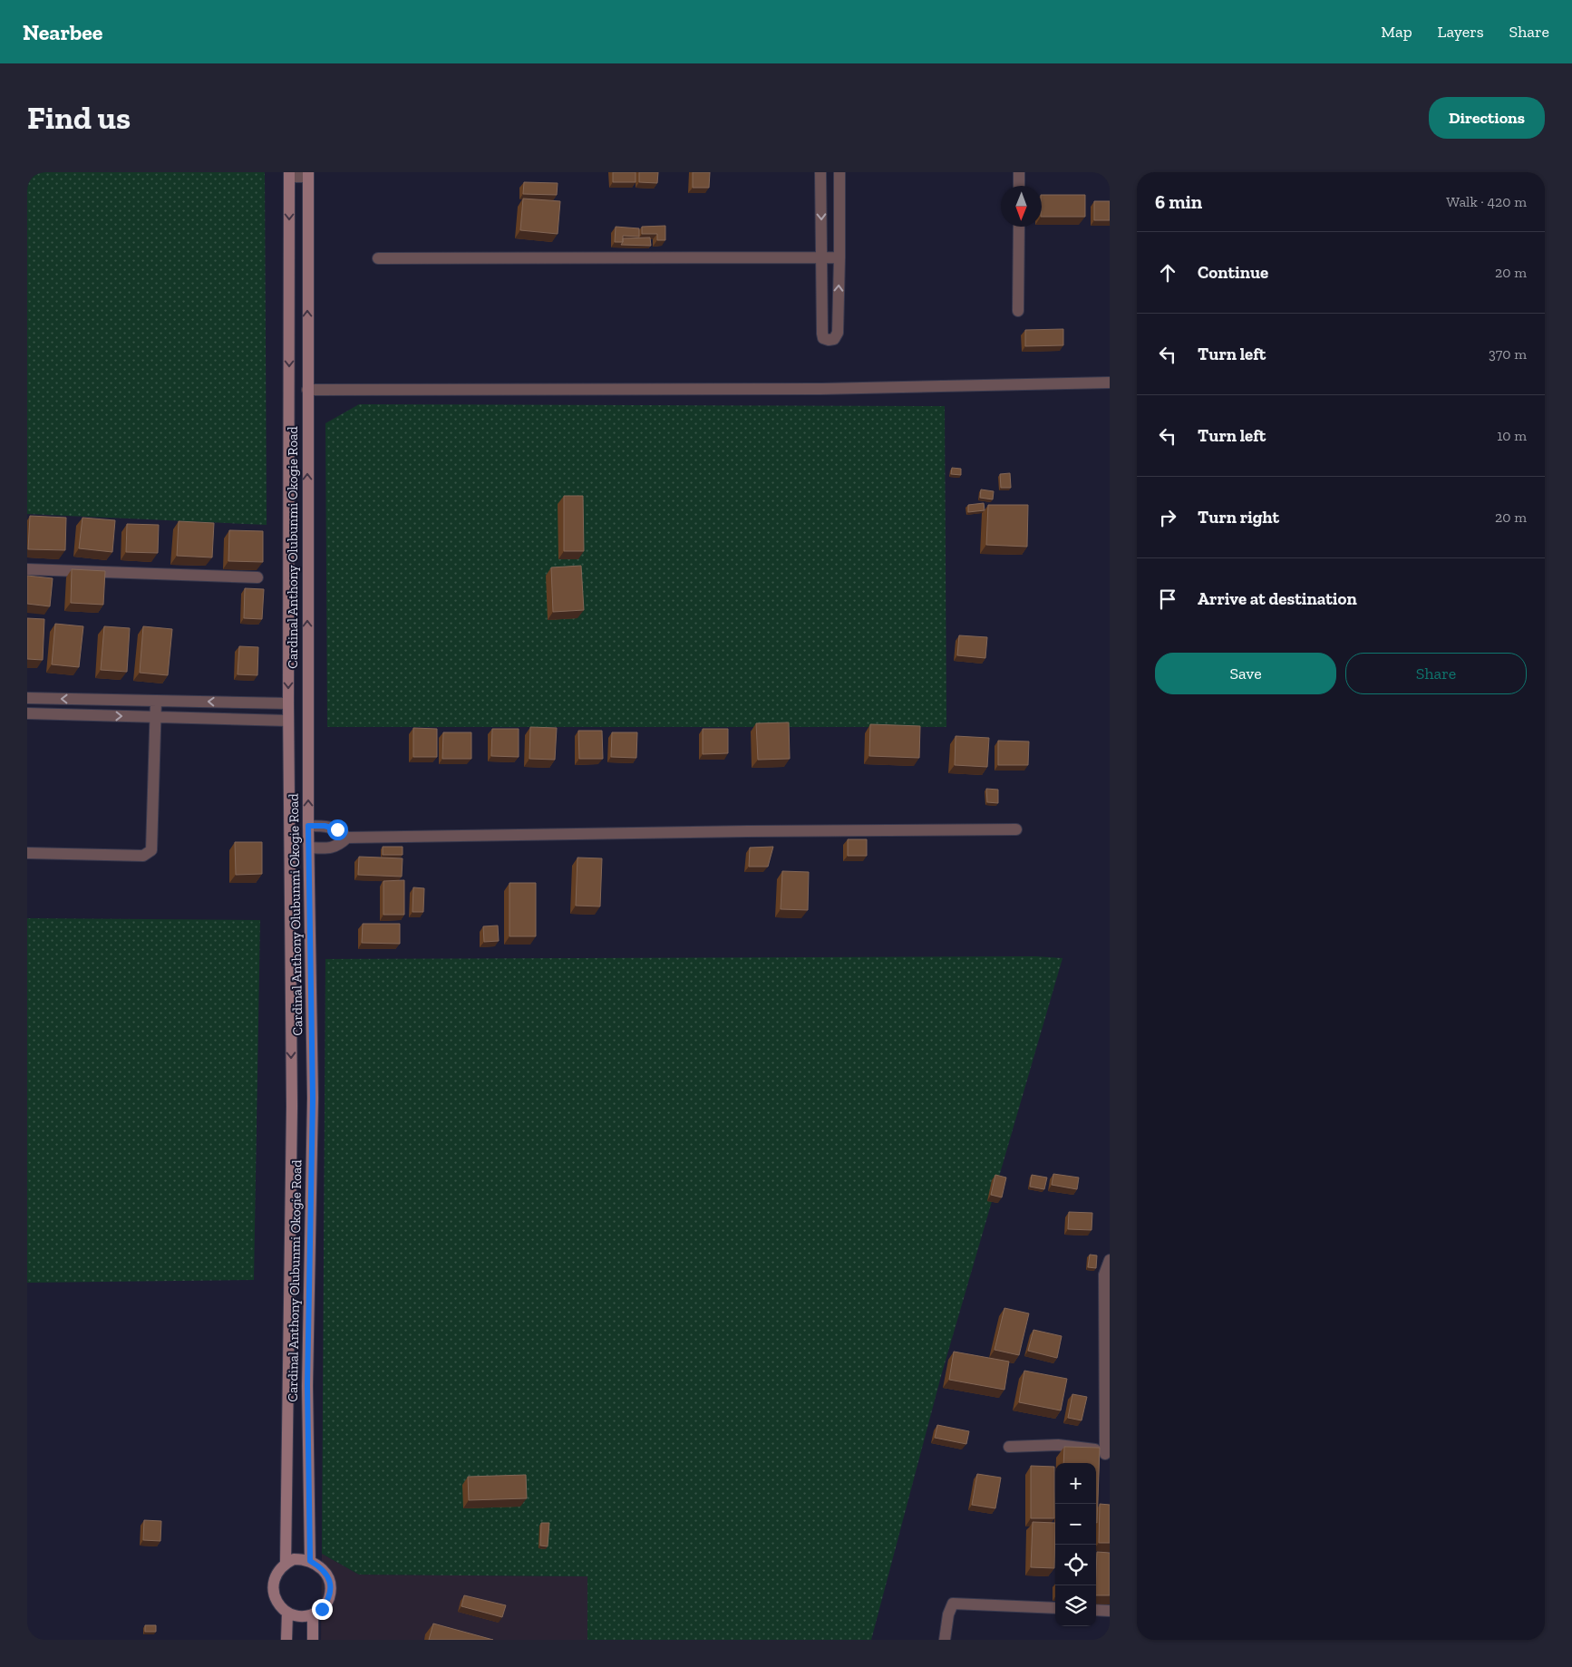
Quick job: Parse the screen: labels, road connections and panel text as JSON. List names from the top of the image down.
{
  "streets": {
    "street": ["Cardinal Anthony Olubunmi Okogie Road"]
  },
  "north": "bottom",
  "page": {
    "header": "Nearbee",
    "nav": ["Map", "Layers", "Share"],
    "buttons": [
      "Directions",
      ["Save", "Share"]
    ],
    "title": "Find us",
    "heading": ["6 min", "Walk · 420 m"],
    "list": [
      ["Continue", "20 m"],
      ["Turn left", "370 m"],
      ["Turn left", "10 m"],
      ["Turn right", "20 m"],
      "Arrive at destination"
    ],
    "map_buttons": ["+", "−"]
  }
}
